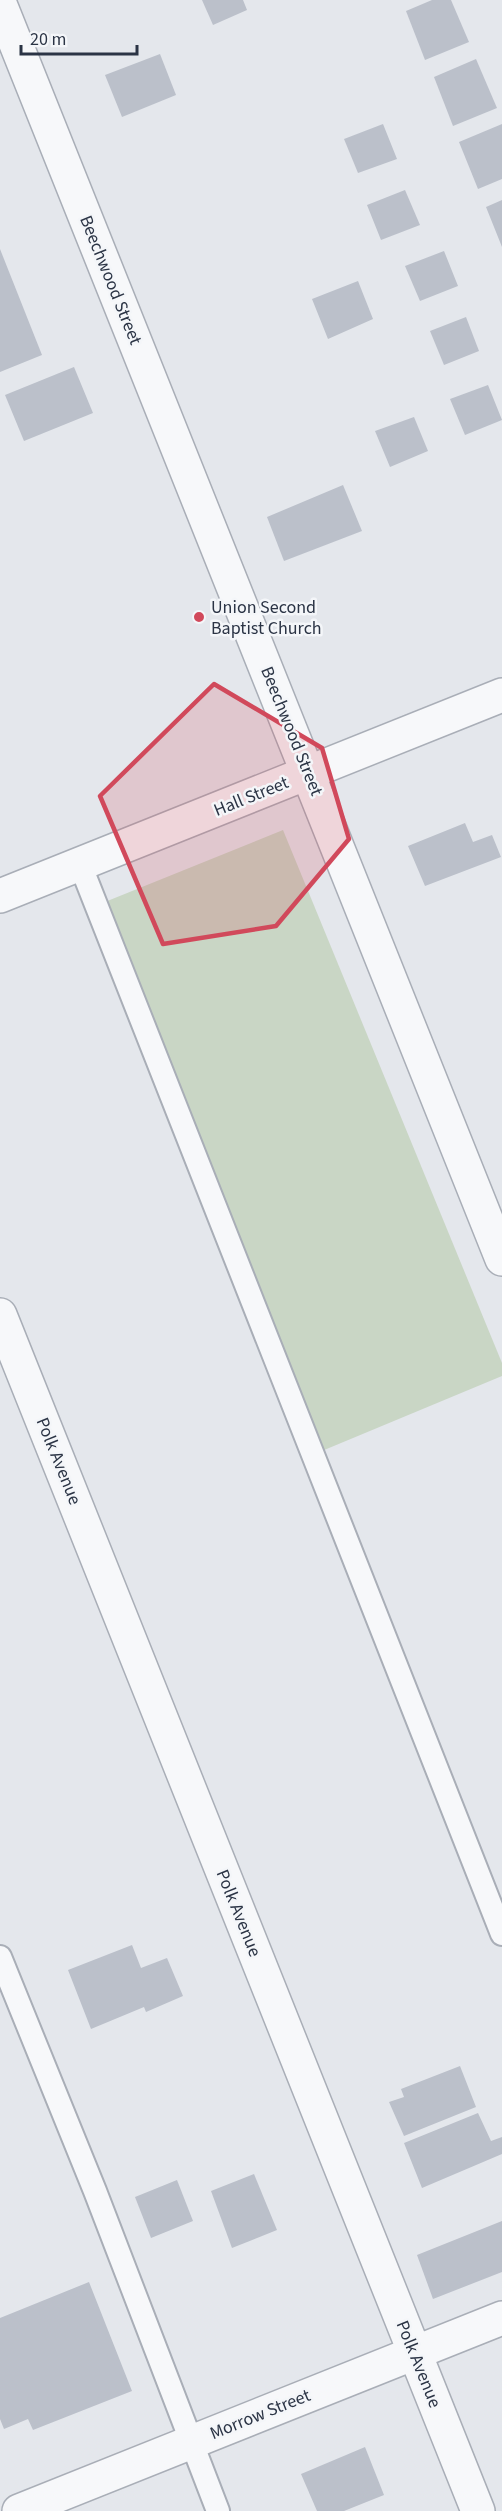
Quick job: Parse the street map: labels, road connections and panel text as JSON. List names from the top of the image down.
{
  "streets": {
    "street": [
      "Beechwood Street",
      "Hall Street",
      "Polk Avenue",
      "Morrow Street"
    ]
  },
  "crossings": [
    ["Beechwood Street", "Hall Street"],
    ["Polk Avenue", "Morrow Street"]
  ],
  "places": ["Union Second Baptist Church"],
  "scale_bar": "20 m"
}
